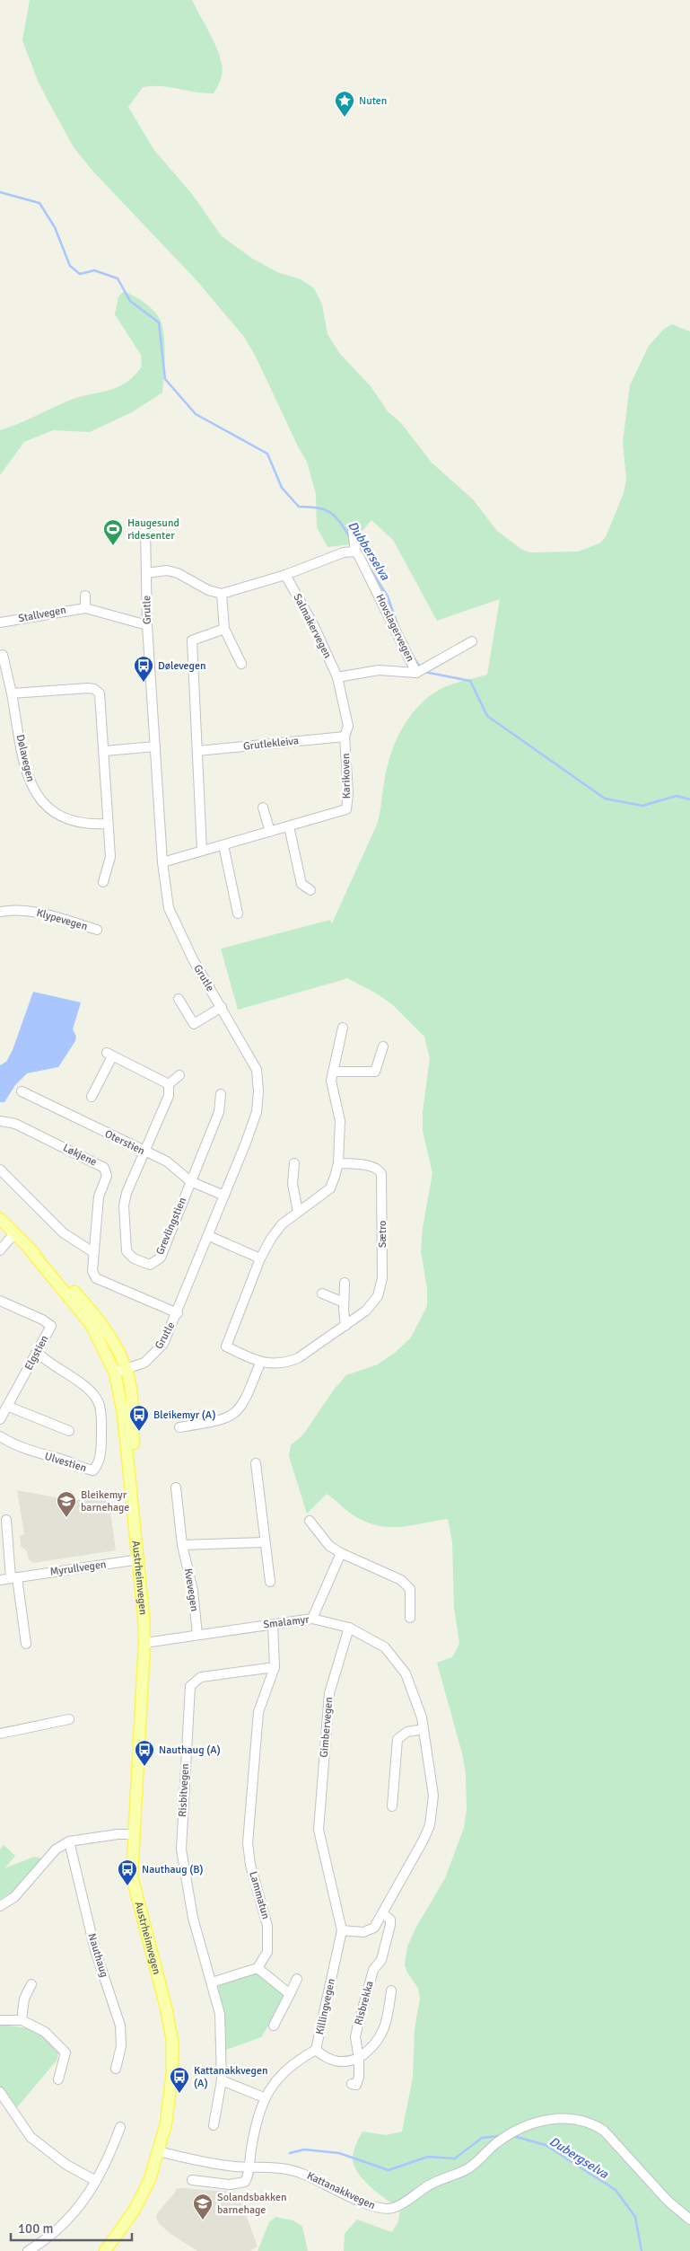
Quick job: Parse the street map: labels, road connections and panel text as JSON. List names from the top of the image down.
{
  "streets": {
    "main road": ["Austrheimvegen"],
    "street": [
      "Grutle",
      "Stallvegen",
      "Salmakervegen",
      "Hovslagervegen",
      "Grutlekleiva",
      "Dølavegen",
      "Karikoven",
      "Klypevegen",
      "Oterstien",
      "Løkjene",
      "Grevlingstien",
      "Sætro",
      "Elgstien",
      "Ulvestien",
      "Myrullvegen",
      "Kvevegen",
      "Smalamyr",
      "Gimbervegen",
      "Risbitvegen",
      "Lammatun",
      "Nauthaug",
      "Risbrekka",
      "Killingvegen",
      "Kattanakkvegen"
    ]
  },
  "crossings": [
    ["Grutle", "Stallvegen"],
    ["Grutle", "Karikoven"],
    ["Grutle", "Oterstien"],
    ["Grutle", "Løkjene"],
    ["Grutle", "Austrheimvegen"],
    ["Salmakervegen", "Grutlekleiva"],
    ["Salmakervegen", "Karikoven"],
    ["Grutlekleiva", "Karikoven"],
    ["Oterstien", "Grevlingstien"],
    ["Elgstien", "Ulvestien"],
    ["Myrullvegen", "Austrheimvegen"],
    ["Austrheimvegen", "Smalamyr"],
    ["Austrheimvegen", "Kattanakkvegen"],
    ["Kvevegen", "Smalamyr"],
    ["Smalamyr", "Gimbervegen"],
    ["Smalamyr", "Risbrekka"],
    ["Gimbervegen", "Killingvegen"],
    ["Risbitvegen", "Lammatun"],
    ["Risbrekka", "Killingvegen"],
    ["Killingvegen", "Kattanakkvegen"]
  ],
  "water": ["Dubberselva", "Dubergselva"],
  "places": {
    "place": ["Nuten"],
    "sports": ["Haugesund ridesenter"],
    "bus stop": [
      "Dølevegen",
      "Bleikemyr (A)",
      "Nauthaug (A)",
      "Nauthaug (B)",
      "Kattanakkvegen (A)"
    ],
    "school or university": ["Bleikemyr barnehage", "Solandsbakken barnehage"]
  },
  "scale_bar": "100 m"
}
